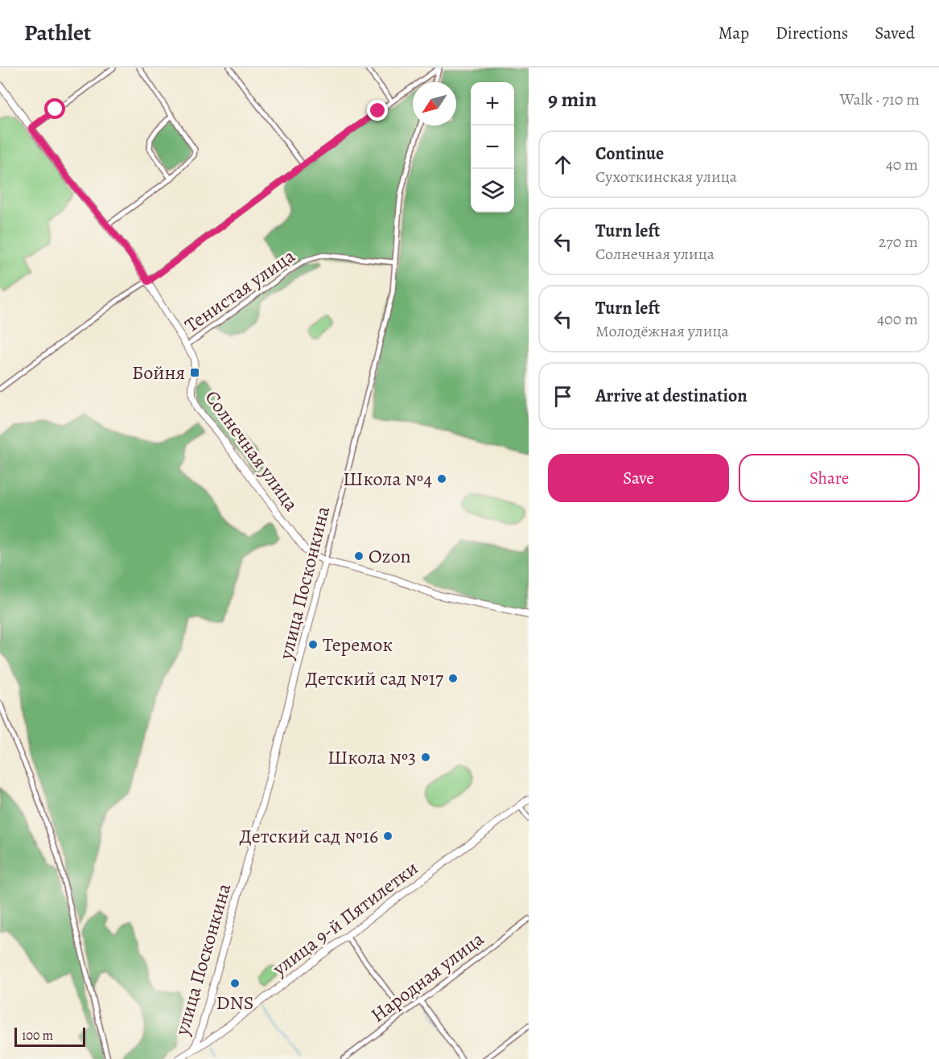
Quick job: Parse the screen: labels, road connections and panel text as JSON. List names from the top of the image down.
{
  "streets": {
    "street": [
      "Тенистая улица",
      "Солнечная улица",
      "улица Посконкина",
      "улица 9-й Пятилетки",
      "Народная улица"
    ]
  },
  "crossings": [
    ["Тенистая улица", "Солнечная улица"],
    ["Тенистая улица", "улица Посконкина"],
    ["Солнечная улица", "улица Посконкина"],
    ["улица Посконкина", "улица 9-й Пятилетки"]
  ],
  "places": {
    "transit": ["Бойня"],
    "other": [
      "Школа №4",
      "Ozon",
      "Теремок",
      "Детский сад №17",
      "Школа №3",
      "Детский сад №16",
      "DNS"
    ]
  },
  "scale_bar": "100 m",
  "north": "bottom left",
  "page": {
    "header": "Pathlet",
    "nav": ["Map", "Directions", "Saved"],
    "heading": ["9 min", "Walk · 710 m"],
    "map_buttons": ["+", "−"],
    "list": [
      ["Continue", "Сухоткинская улица", "40 m"],
      ["Turn left", "Солнечная улица", "270 m"],
      ["Turn left", "Молодёжная улица", "400 m"],
      "Arrive at destination"
    ],
    "buttons": ["Save", "Share"],
    "scale": "100 m"
  }
}
